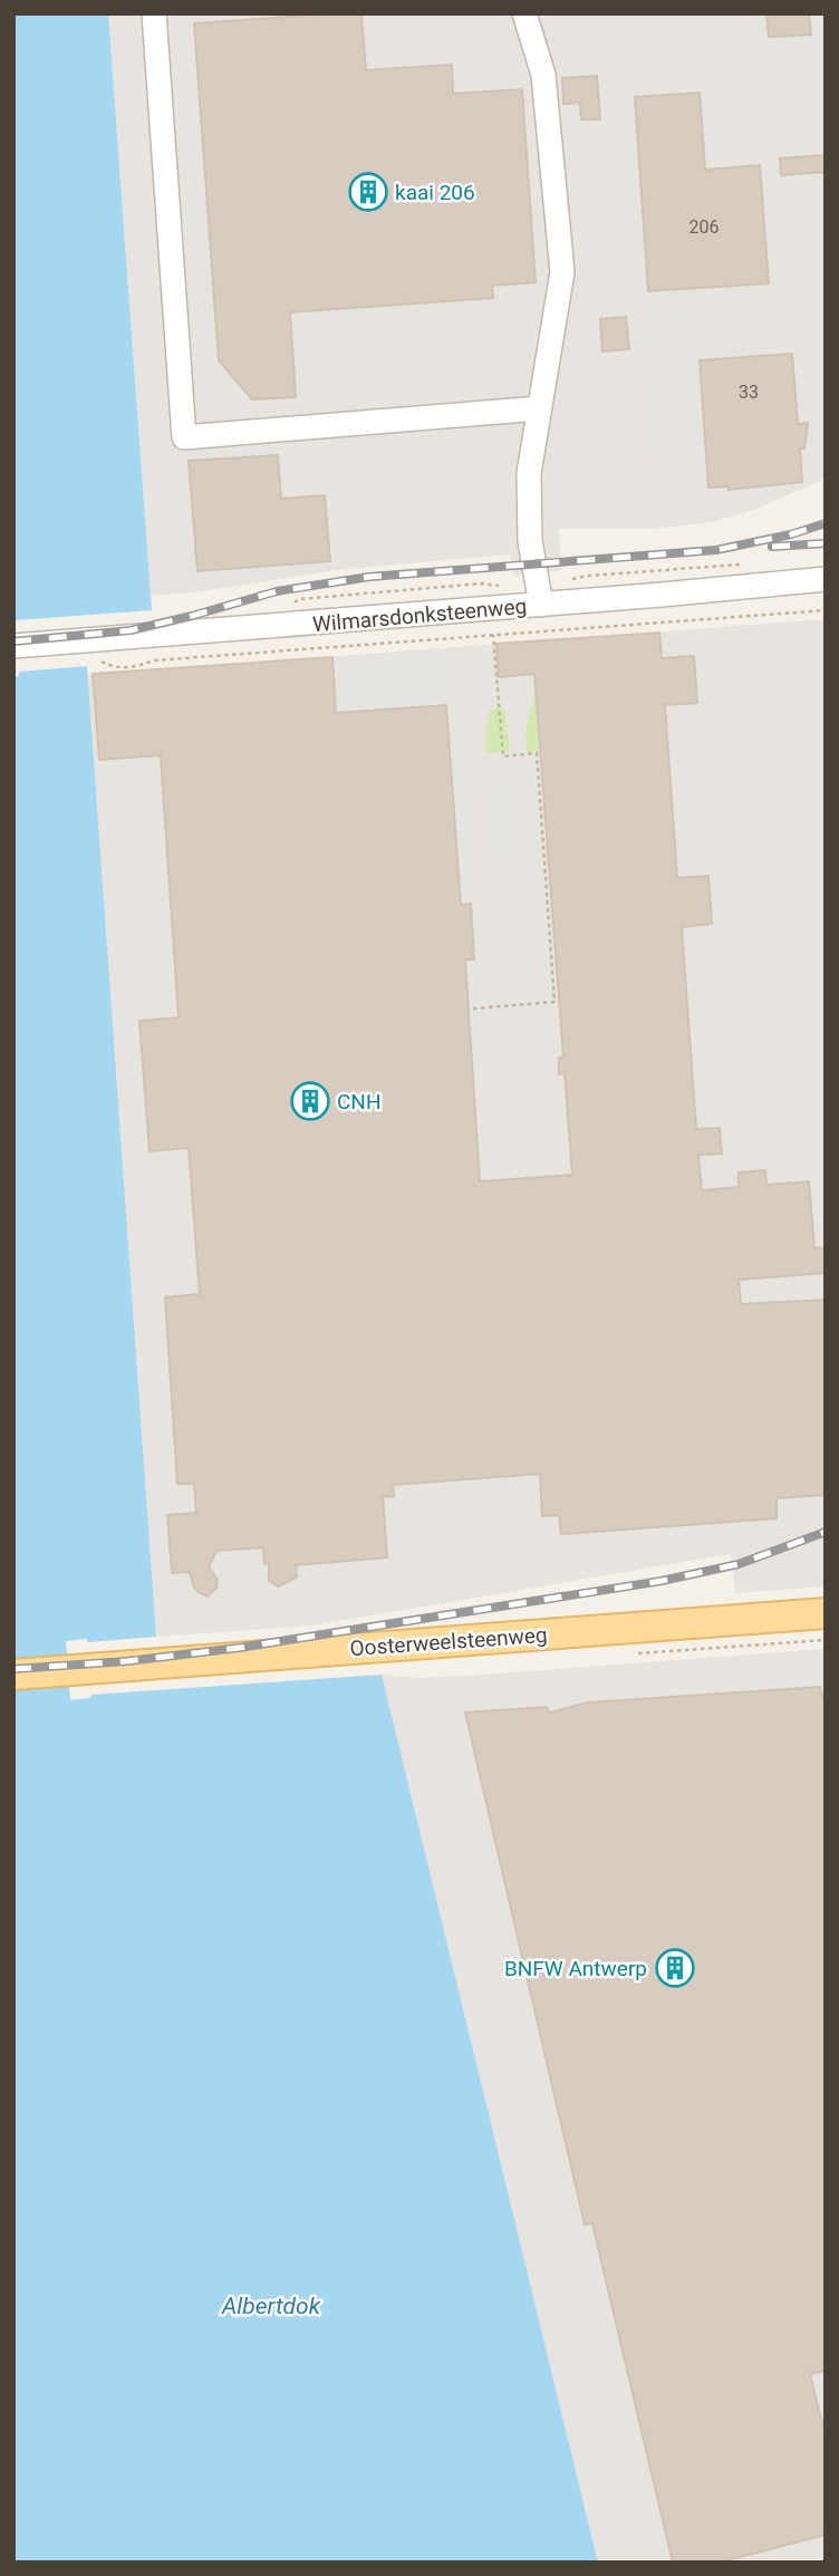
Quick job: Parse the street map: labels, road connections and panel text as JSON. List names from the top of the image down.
{
  "streets": {
    "main road": ["Oosterweelsteenweg"],
    "street": ["Wilmarsdonksteenweg"]
  },
  "water": ["Albertdok"],
  "places": {
    "building": ["kaai 206", "CNH", "BNFW Antwerp"]
  },
  "house_numbers": ["206", "33"]
}
